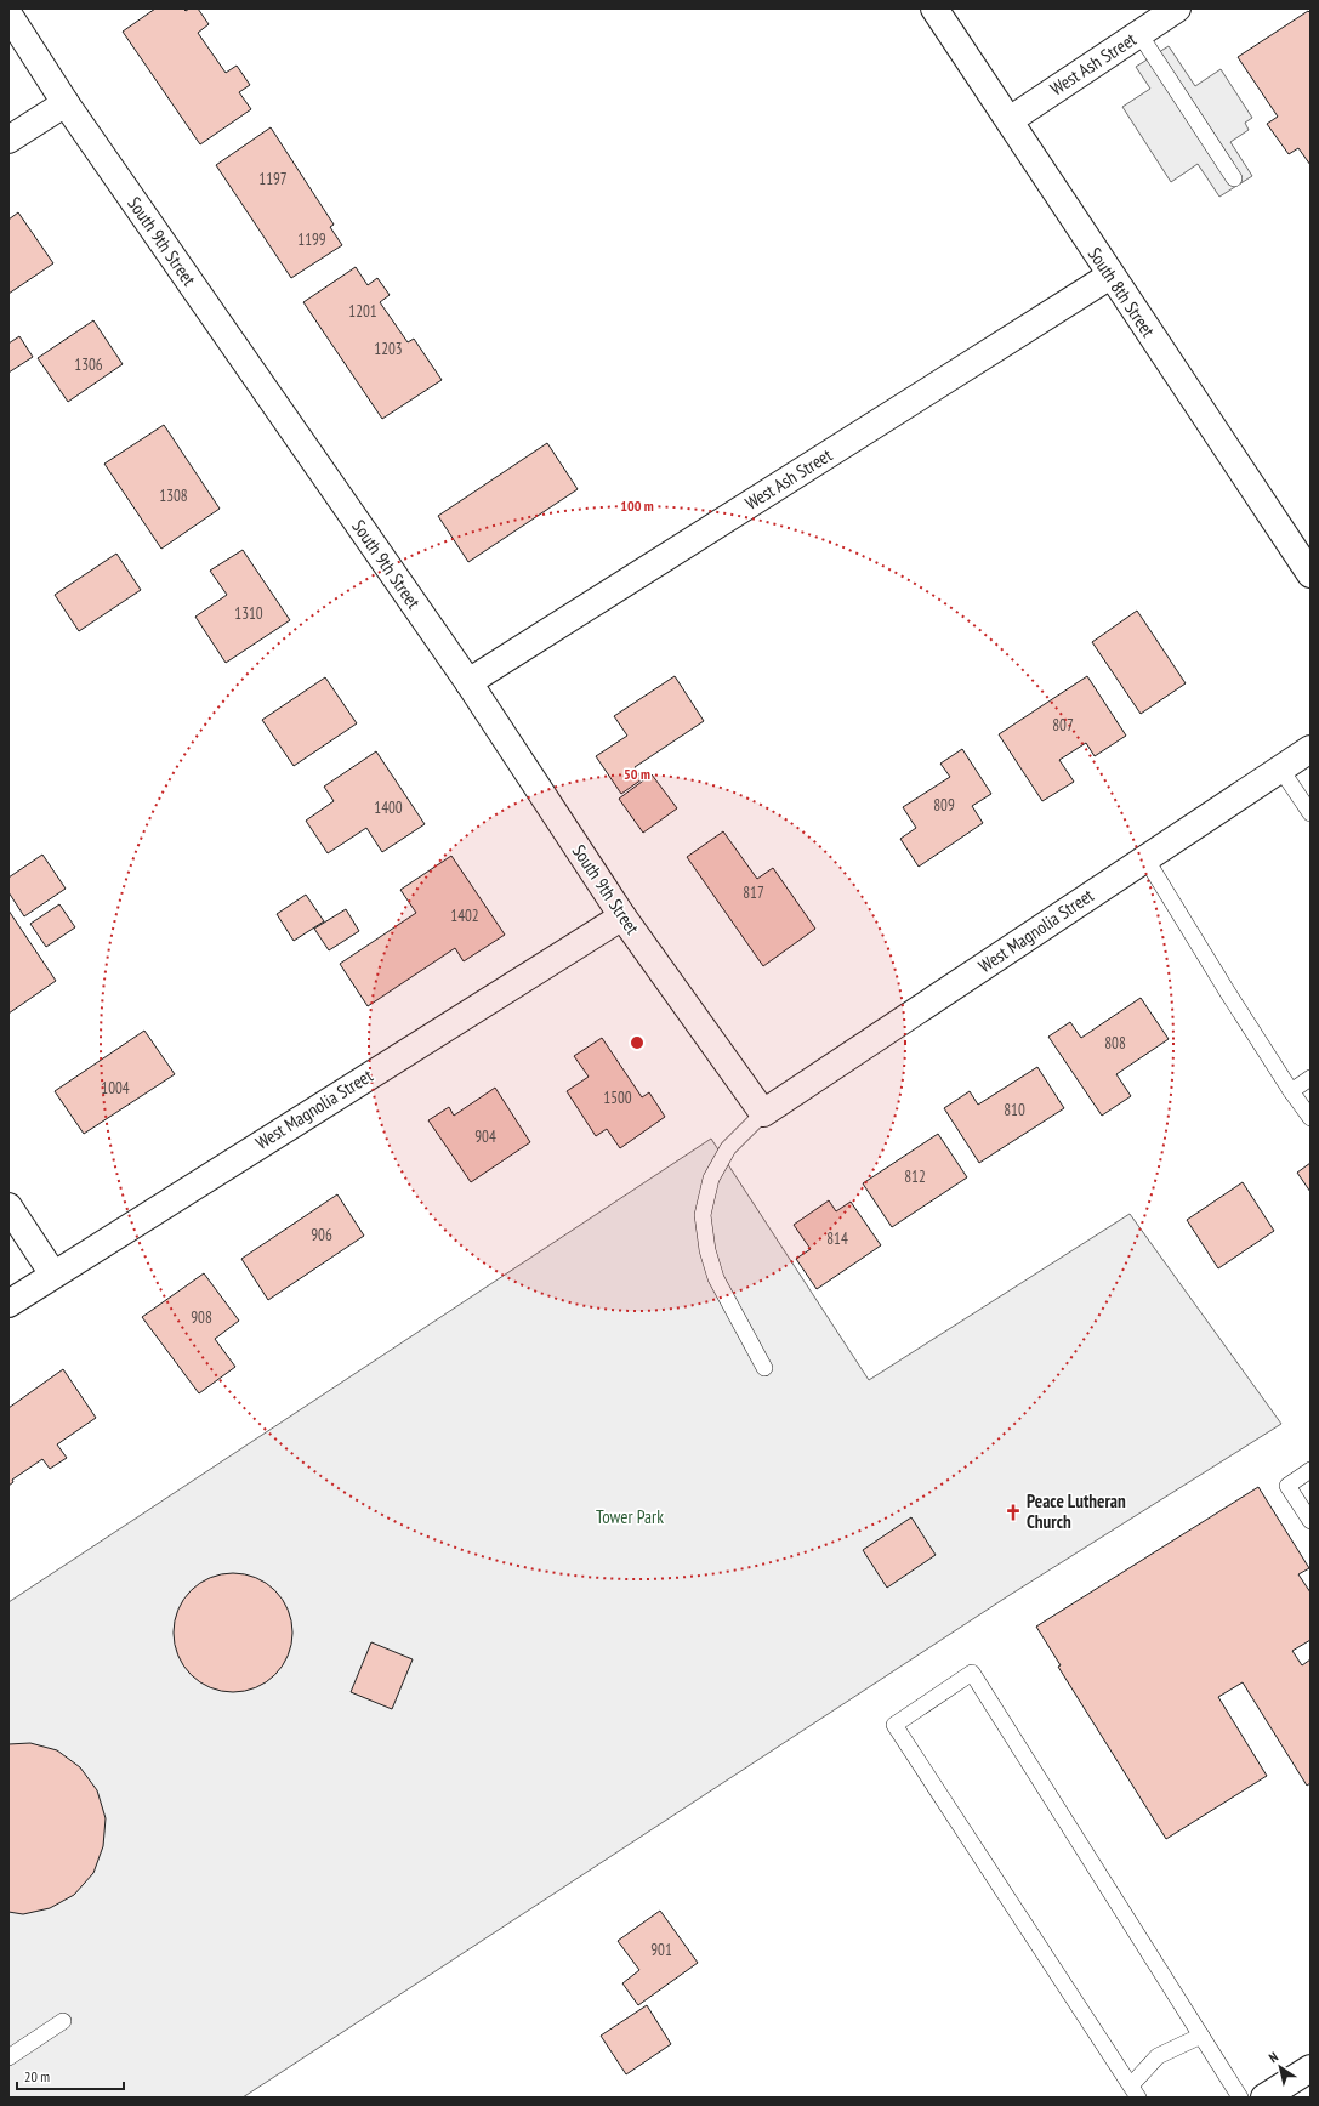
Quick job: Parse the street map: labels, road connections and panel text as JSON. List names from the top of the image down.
{
  "streets": {
    "street": [
      "West Ash Street",
      "South 9th Street",
      "South 8th Street",
      "West Magnolia Street"
    ]
  },
  "crossings": [
    ["West Ash Street", "South 9th Street"],
    ["West Ash Street", "South 8th Street"],
    ["South 9th Street", "West Magnolia Street"]
  ],
  "parks": ["Tower Park"],
  "places": {
    "church": ["Peace Lutheran Church"]
  },
  "house_numbers": [
    "1197",
    "1199",
    "1201",
    "1203",
    "1306",
    "1308",
    "1310",
    "807",
    "809",
    "1400",
    "817",
    "1402",
    "808",
    "1004",
    "1500",
    "810",
    "904",
    "812",
    "906",
    "814",
    "908",
    "901"
  ],
  "scale_bar": "20 m",
  "north": "top left",
  "rings": ["100 m", "50 m"]
}
